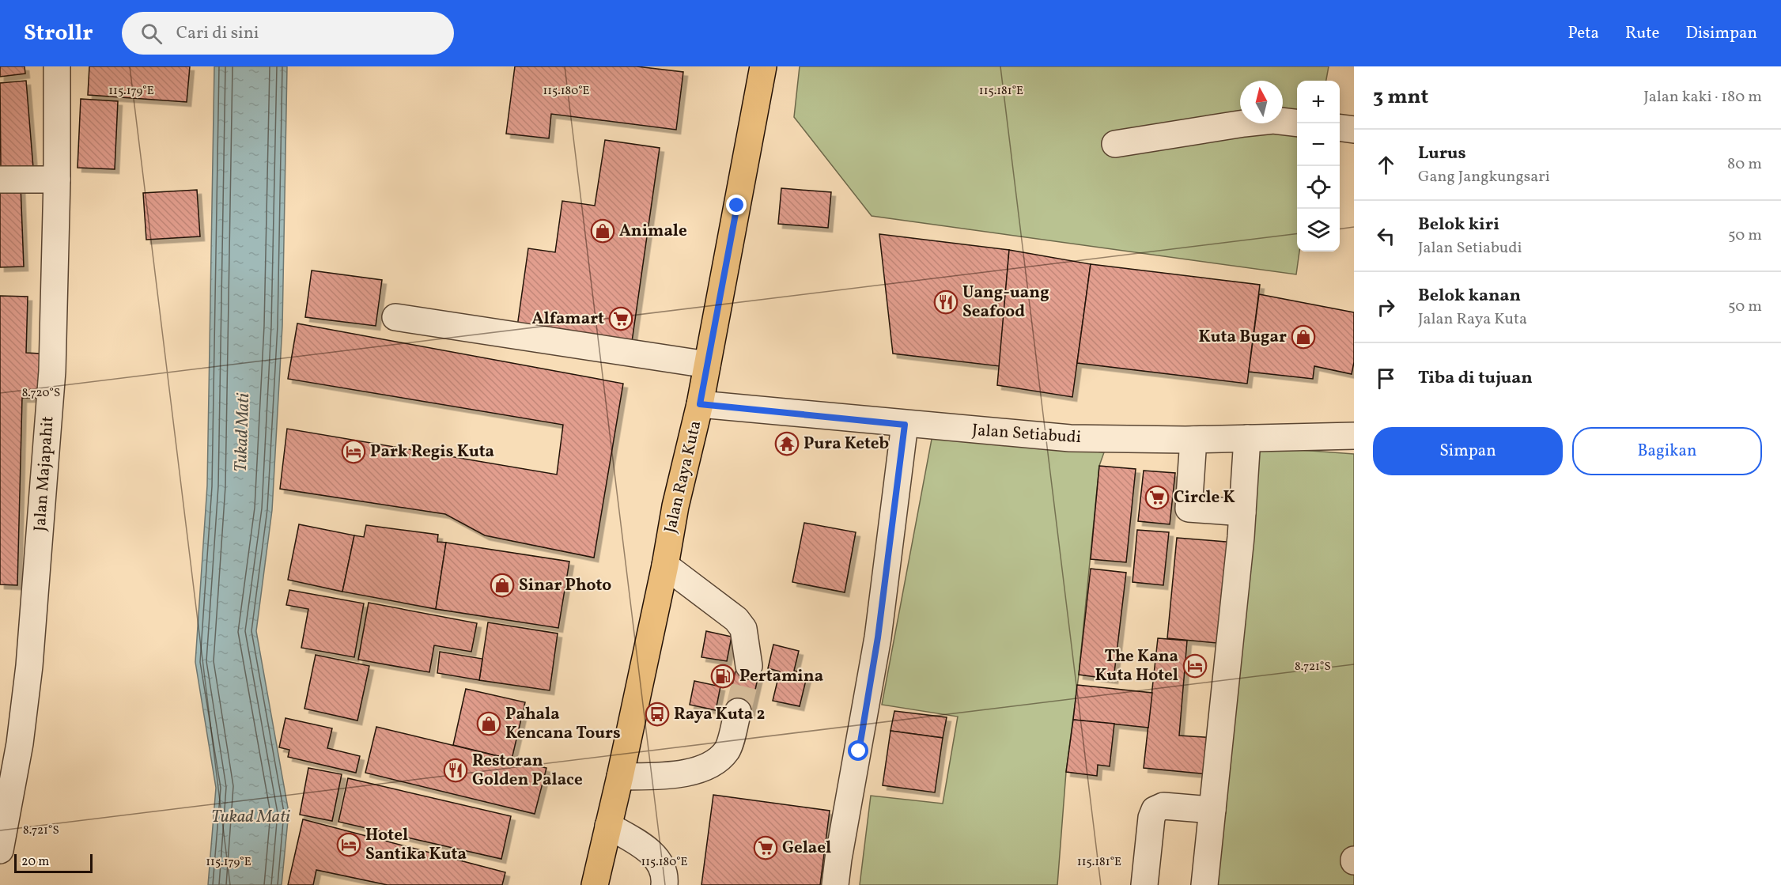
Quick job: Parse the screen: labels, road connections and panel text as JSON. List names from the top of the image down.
{
  "streets": {
    "main road": ["Jalan Raya Kuta"],
    "street": ["Jalan Setiabudi", "Jalan Majapahit"]
  },
  "crossings": [
    ["Jalan Setiabudi", "Jalan Raya Kuta"]
  ],
  "water": ["Tukad Mati"],
  "places": {
    "shop": [
      "Animale",
      "Kuta Bugar",
      "Sinar Photo",
      "Pahala Kencana Tours"
    ],
    "restaurant": ["Uang-uang Seafood", "Restoran Golden Palace"],
    "supermarket": ["Alfamart", "Circle K", "Gelael"],
    "temple": ["Pura Keteb"],
    "hotel": ["Park Regis Kuta", "The Kana Kuta Hotel", "Hotel Santika Kuta"],
    "fuel station": ["Pertamina"],
    "bus stop": ["Raya Kuta 2"]
  },
  "scale_bar": "20 m",
  "north": "top",
  "page": {
    "header": "Strollr",
    "search": "Cari di sini",
    "nav": ["Peta", "Rute", "Disimpan"],
    "heading": ["3 mnt", "Jalan kaki · 180 m"],
    "map_buttons": ["+", "−"],
    "list": [
      ["Lurus", "Gang Jangkungsari", "80 m"],
      ["Belok kiri", "Jalan Setiabudi", "50 m"],
      ["Belok kanan", "Jalan Raya Kuta", "50 m"],
      "Tiba di tujuan"
    ],
    "buttons": ["Simpan", "Bagikan"],
    "scale": "20 m"
  },
  "coordinates": [
    "115.179°E",
    "115.180°E",
    "115.181°E",
    "8.720°S",
    "8.721°S"
  ]
}
